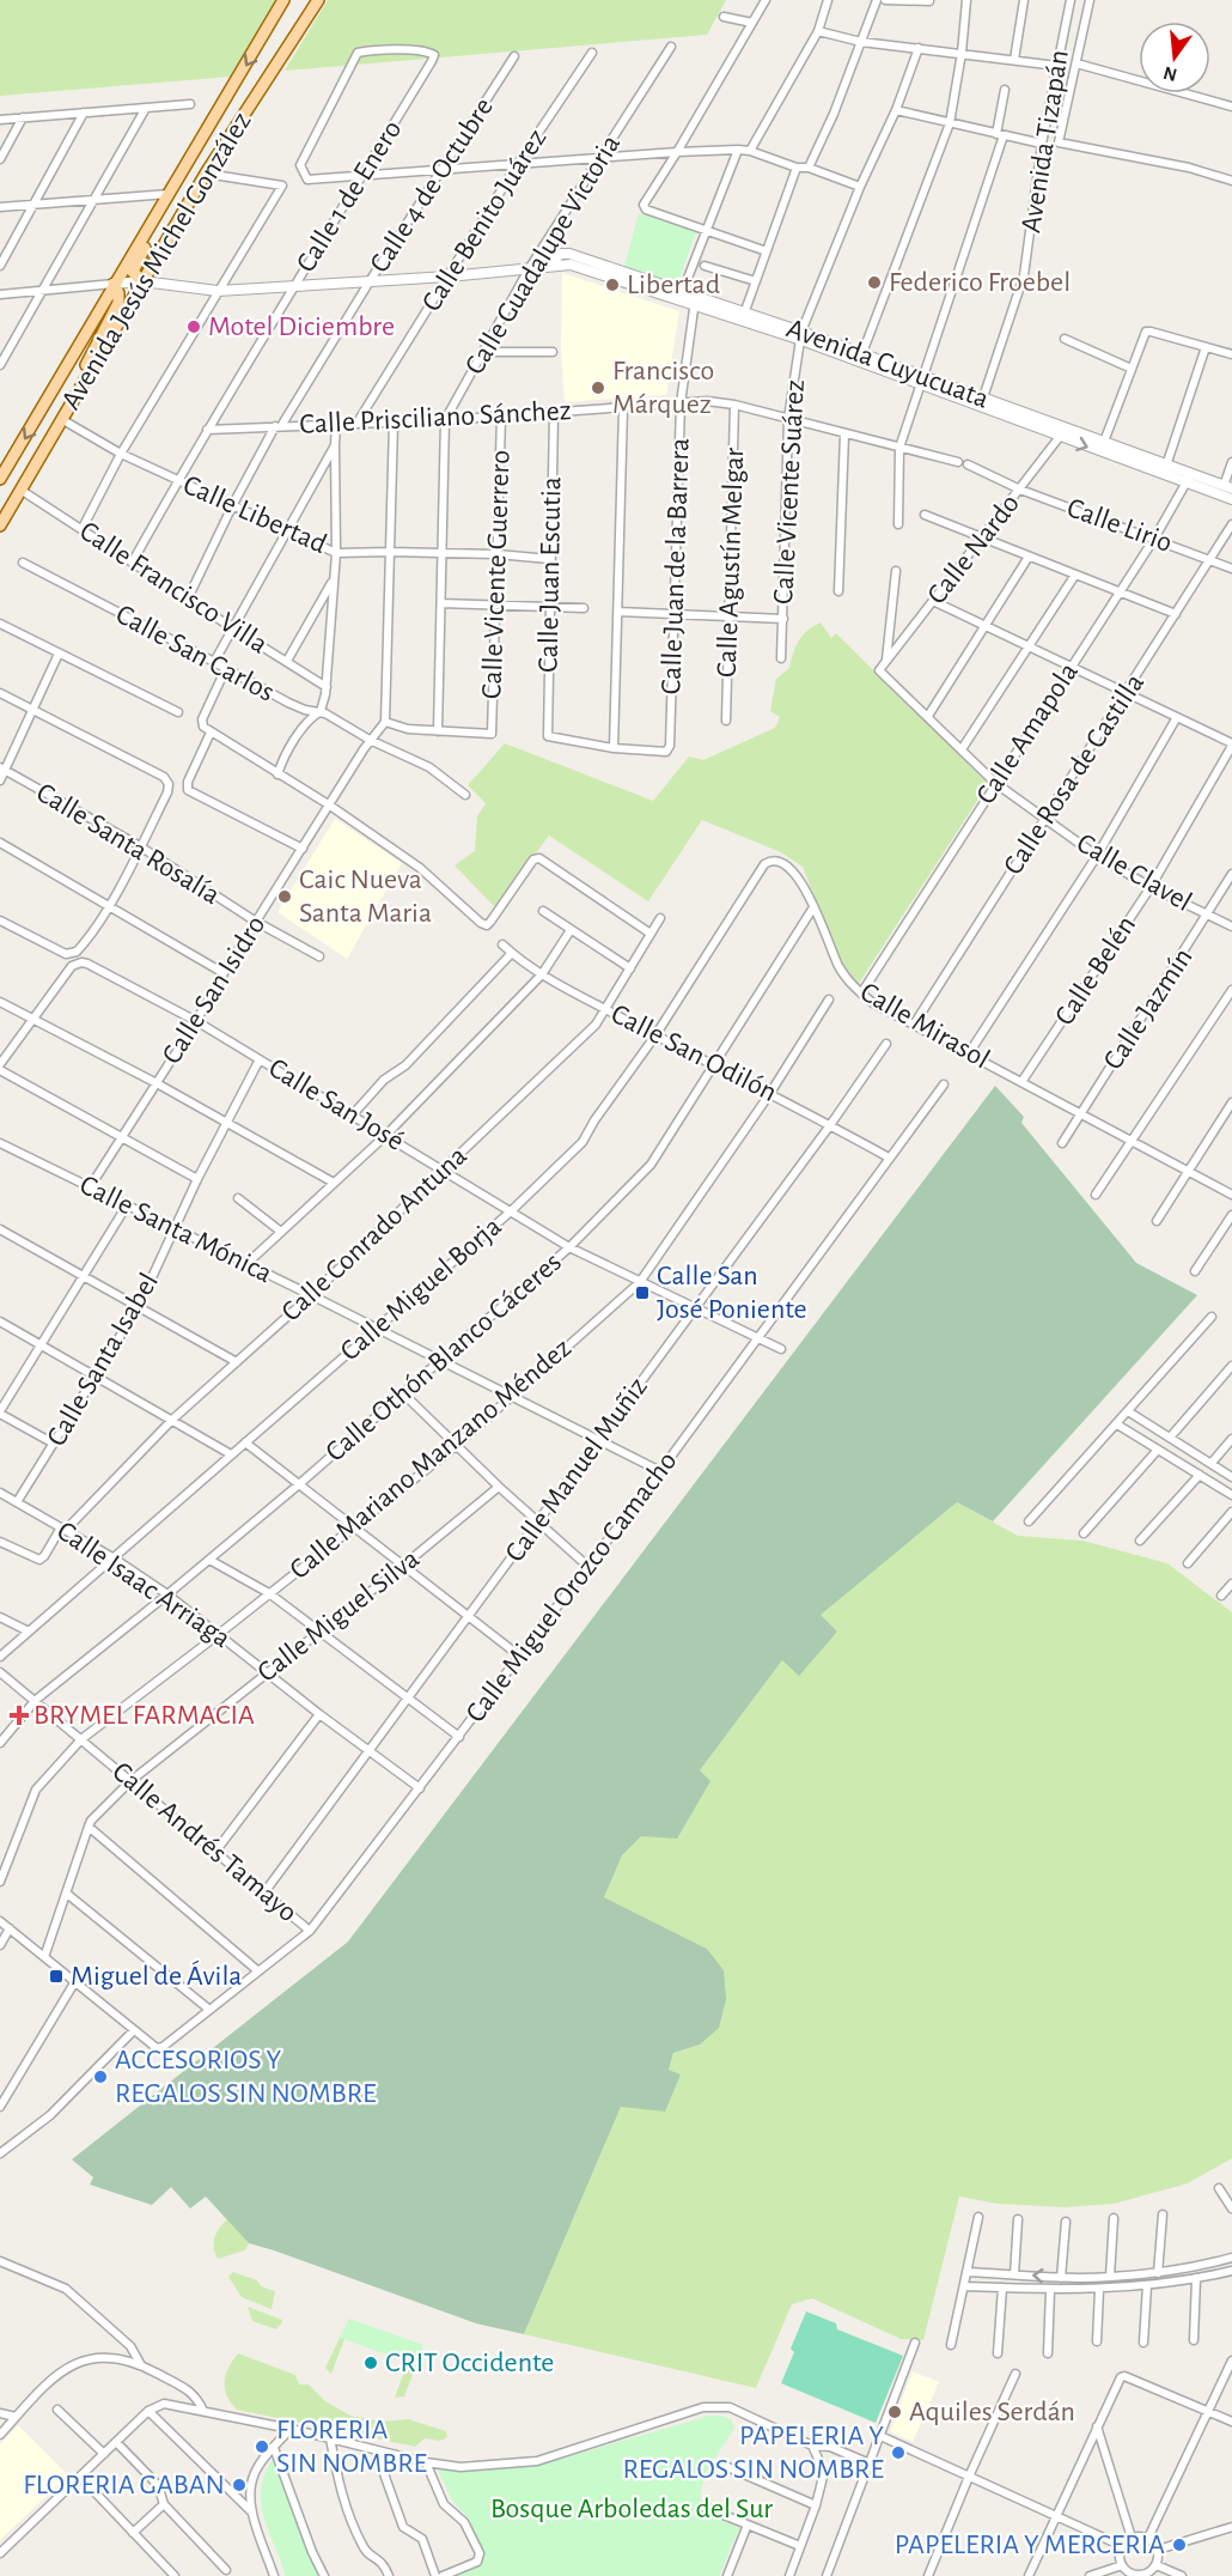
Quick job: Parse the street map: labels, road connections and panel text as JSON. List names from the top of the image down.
{
  "streets": {
    "main road": ["Avenida Jesús Michel González"],
    "street": [
      "Avenida Tizapán",
      "Calle 4 de Octubre",
      "Calle 1 de Enero",
      "Calle Benito Juárez",
      "Calle Guadalupe Victoria",
      "Avenida Cuyucuata",
      "Calle Prisciliano Sánchez",
      "Calle Vicente Suárez",
      "Calle Libertad",
      "Calle Lirio",
      "Calle Nardo",
      "Calle Agustín Melgar",
      "Calle Juan de la Barrera",
      "Calle Vicente Guerrero",
      "Calle Juan Escutia",
      "Calle Francisco Villa",
      "Calle San Carlos",
      "Calle Amapola",
      "Calle Rosa de Castilla",
      "Calle Santa Rosalía",
      "Calle Clavel",
      "Calle Belén",
      "Calle San Isidro",
      "Calle Jazmín",
      "Calle Mirasol",
      "Calle San Odilón",
      "Calle San José",
      "Calle Santa Mónica",
      "Calle Conrado Antuna",
      "Calle Miguel Borja",
      "Calle Othón Blanco Cáceres",
      "Calle Santa Isabel",
      "Calle Mariano Manzano Méndez",
      "Calle Manuel Muñiz",
      "Calle Isaac Arriaga",
      "Calle Miguel Orozco Camacho",
      "Calle Miguel Silva",
      "Calle Andrés Tamayo"
    ]
  },
  "crossings": [
    ["Avenida Tizapán", "Avenida Cuyucuata"],
    ["Calle 4 de Octubre", "Avenida Cuyucuata"],
    ["Calle 4 de Octubre", "Calle Prisciliano Sánchez"],
    ["Calle 4 de Octubre", "Calle Libertad"],
    ["Calle 4 de Octubre", "Calle Francisco Villa"],
    ["Calle 1 de Enero", "Avenida Cuyucuata"],
    ["Calle 1 de Enero", "Calle Prisciliano Sánchez"],
    ["Calle 1 de Enero", "Calle Libertad"],
    ["Calle 1 de Enero", "Calle Francisco Villa"],
    ["Calle Benito Juárez", "Avenida Cuyucuata"],
    ["Calle Benito Juárez", "Calle Prisciliano Sánchez"],
    ["Calle Guadalupe Victoria", "Avenida Cuyucuata"],
    ["Calle Guadalupe Victoria", "Calle Prisciliano Sánchez"],
    ["Calle Guadalupe Victoria", "Calle Libertad"],
    ["Calle Guadalupe Victoria", "Calle Vicente Guerrero"],
    ["Avenida Jesús Michel González", "Avenida Cuyucuata"],
    ["Avenida Jesús Michel González", "Calle Libertad"],
    ["Avenida Jesús Michel González", "Calle Francisco Villa"],
    ["Avenida Cuyucuata", "Calle Vicente Suárez"],
    ["Avenida Cuyucuata", "Calle Nardo"],
    ["Avenida Cuyucuata", "Calle Juan de la Barrera"],
    ["Avenida Cuyucuata", "Calle Amapola"],
    ["Calle Prisciliano Sánchez", "Calle Vicente Suárez"],
    ["Calle Prisciliano Sánchez", "Calle Agustín Melgar"],
    ["Calle Prisciliano Sánchez", "Calle Juan de la Barrera"],
    ["Calle Prisciliano Sánchez", "Calle Vicente Guerrero"],
    ["Calle Prisciliano Sánchez", "Calle Juan Escutia"],
    ["Calle Libertad", "Calle Vicente Guerrero"],
    ["Calle Libertad", "Calle Juan Escutia"],
    ["Calle Lirio", "Calle Nardo"],
    ["Calle Lirio", "Calle Amapola"],
    ["Calle Lirio", "Calle Rosa de Castilla"],
    ["Calle Nardo", "Calle Clavel"],
    ["Calle Juan de la Barrera", "Calle Juan Escutia"],
    ["Calle San Carlos", "Calle San Isidro"],
    ["Calle Amapola", "Calle Clavel"],
    ["Calle Amapola", "Calle Mirasol"],
    ["Calle Rosa de Castilla", "Calle Clavel"],
    ["Calle Rosa de Castilla", "Calle Mirasol"],
    ["Calle Santa Rosalía", "Calle San Isidro"],
    ["Calle Clavel", "Calle Belén"],
    ["Calle Clavel", "Calle Jazmín"],
    ["Calle Belén", "Calle Mirasol"],
    ["Calle San Isidro", "Calle San José"],
    ["Calle San Isidro", "Calle Santa Mónica"],
    ["Calle Jazmín", "Calle Mirasol"],
    ["Calle Mirasol", "Calle Miguel Borja"],
    ["Calle Mirasol", "Calle Othón Blanco Cáceres"],
    ["Calle San Odilón", "Calle Conrado Antuna"],
    ["Calle San Odilón", "Calle Miguel Borja"],
    ["Calle San Odilón", "Calle Othón Blanco Cáceres"],
    ["Calle San Odilón", "Calle Mariano Manzano Méndez"],
    ["Calle San Odilón", "Calle Manuel Muñiz"],
    ["Calle San Odilón", "Calle Miguel Orozco Camacho"],
    ["Calle San José", "Calle Conrado Antuna"],
    ["Calle San José", "Calle Miguel Borja"],
    ["Calle San José", "Calle Othón Blanco Cáceres"],
    ["Calle San José", "Calle Santa Isabel"],
    ["Calle San José", "Calle Mariano Manzano Méndez"],
    ["Calle San José", "Calle Manuel Muñiz"],
    ["Calle San José", "Calle Miguel Orozco Camacho"],
    ["Calle Santa Mónica", "Calle Conrado Antuna"],
    ["Calle Santa Mónica", "Calle Miguel Borja"],
    ["Calle Santa Mónica", "Calle Othón Blanco Cáceres"],
    ["Calle Santa Mónica", "Calle Santa Isabel"],
    ["Calle Santa Mónica", "Calle Mariano Manzano Méndez"],
    ["Calle Santa Mónica", "Calle Manuel Muñiz"],
    ["Calle Santa Mónica", "Calle Miguel Orozco Camacho"],
    ["Calle Conrado Antuna", "Calle Isaac Arriaga"],
    ["Calle Miguel Borja", "Calle Isaac Arriaga"],
    ["Calle Othón Blanco Cáceres", "Calle Isaac Arriaga"],
    ["Calle Othón Blanco Cáceres", "Calle Andrés Tamayo"],
    ["Calle Santa Isabel", "Calle Isaac Arriaga"],
    ["Calle Mariano Manzano Méndez", "Calle Isaac Arriaga"],
    ["Calle Mariano Manzano Méndez", "Calle Andrés Tamayo"],
    ["Calle Manuel Muñiz", "Calle Isaac Arriaga"],
    ["Calle Manuel Muñiz", "Calle Andrés Tamayo"],
    ["Calle Isaac Arriaga", "Calle Miguel Orozco Camacho"],
    ["Calle Isaac Arriaga", "Calle Miguel Silva"],
    ["Calle Miguel Orozco Camacho", "Calle Andrés Tamayo"],
    ["Calle Miguel Silva", "Calle Andrés Tamayo"]
  ],
  "parks": ["Bosque Arboledas del Sur"],
  "places": {
    "other": [
      "Federico Froebel",
      "Libertad",
      "Motel Diciembre",
      "Francisco Márquez",
      "Caic Nueva Santa Maria",
      "ACCESORIOS Y REGALOS SIN NOMBRE",
      "CRIT Occidente",
      "Aquiles Serdán",
      "FLORERIA SIN NOMBRE",
      "PAPELERIA Y REGALOS SIN NOMBRE",
      "FLORERIA GABAN",
      "PAPELERIA Y MERCERIA"
    ],
    "transit": ["Calle San José Poniente", "Miguel de Ávila"],
    "health": ["BRYMEL FARMACIA"]
  },
  "north": "bottom"
}
